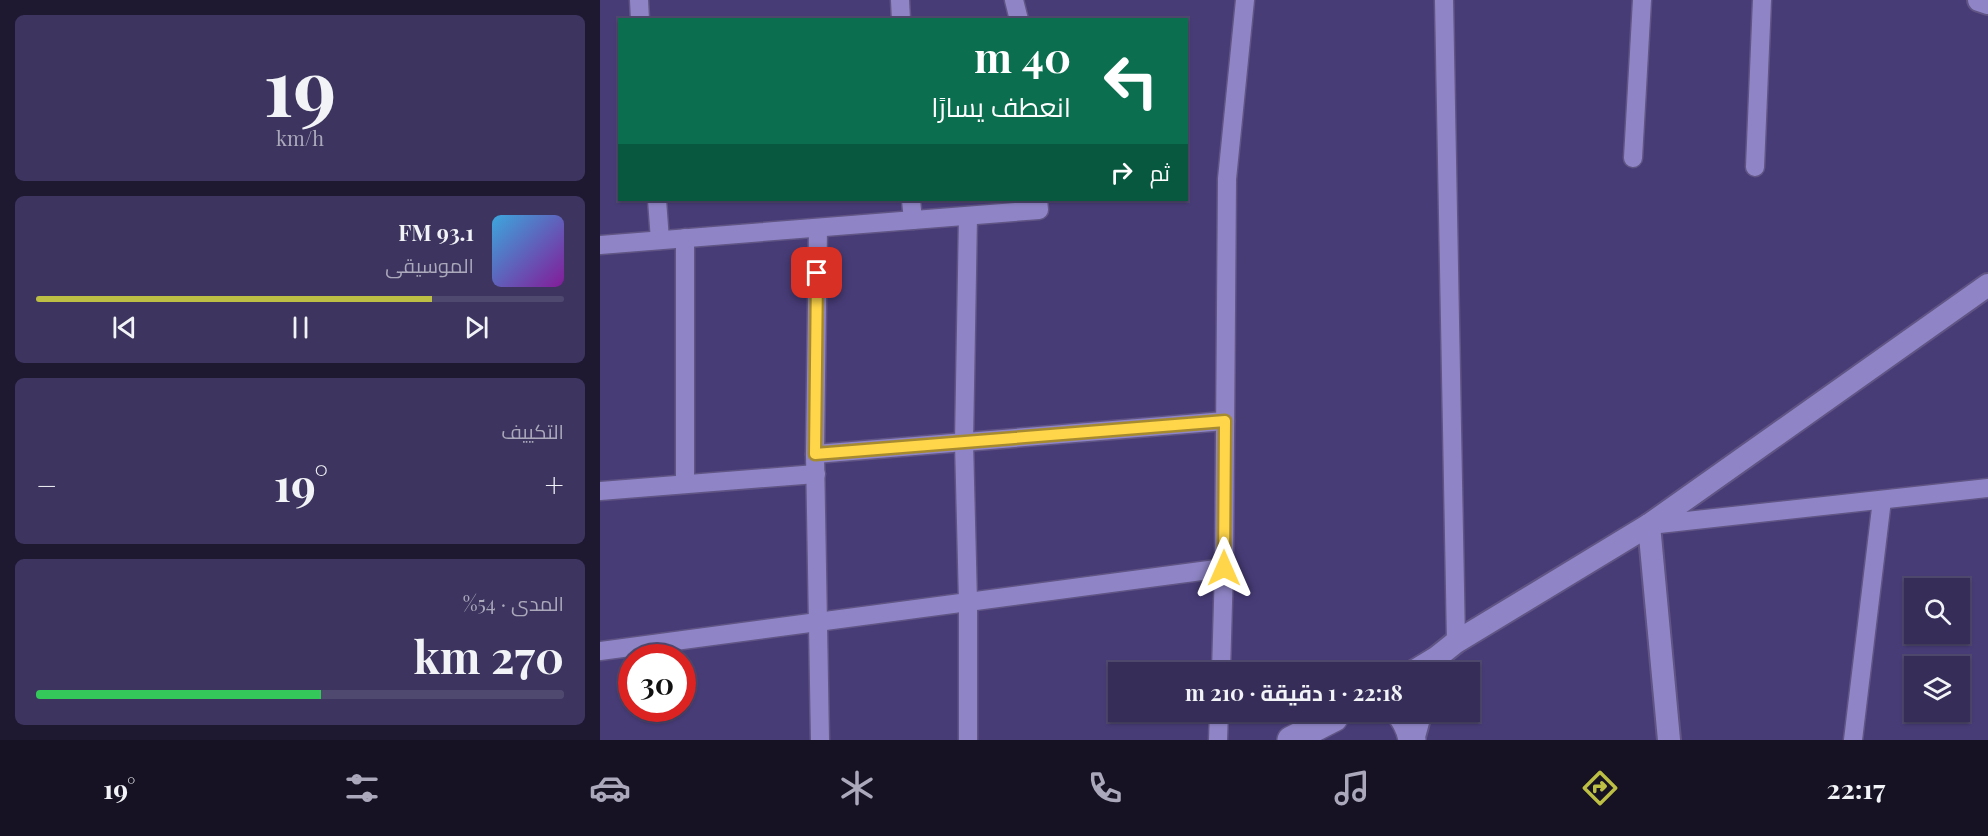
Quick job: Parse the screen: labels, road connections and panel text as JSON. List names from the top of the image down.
{
  "page": {
    "tile": [
      ["19", "km/h"],
      "التكييف",
      ["المدى · 54%", "270 km"]
    ],
    "turn": ["40 m", "انعطف يسارًا"],
    "then": "ثم",
    "song": ["93.1 FM", "الموسيقى"],
    "heat": ["−", "19°", "+"],
    "limit": "30",
    "trip": "22:18 · 1 دقيقة · 210 m",
    "tabs": ["22:17", "19°"]
  }
}
